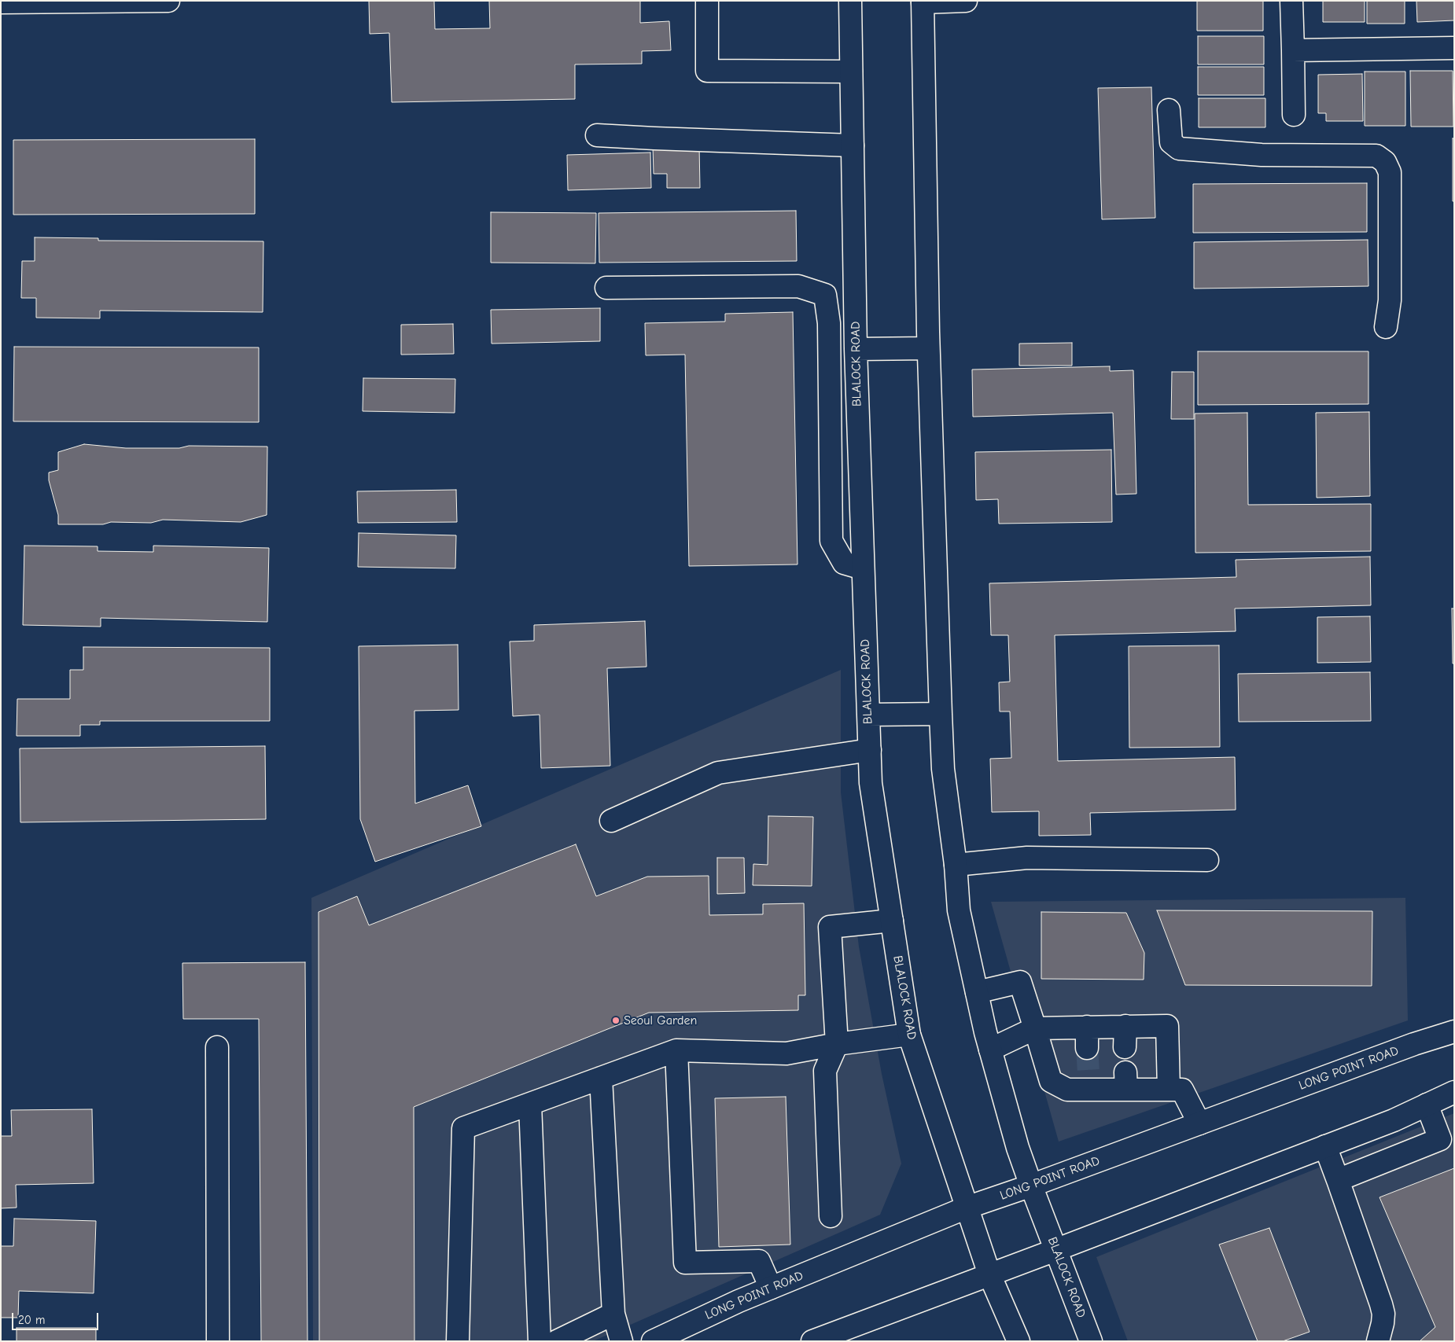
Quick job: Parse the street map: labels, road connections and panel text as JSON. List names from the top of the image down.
{
  "streets": {
    "main road": ["BLALOCK ROAD", "LONG POINT ROAD"]
  },
  "crossings": [
    ["BLALOCK ROAD", "LONG POINT ROAD"]
  ],
  "places": ["Seoul Garden"],
  "scale_bar": "20 m"
}
